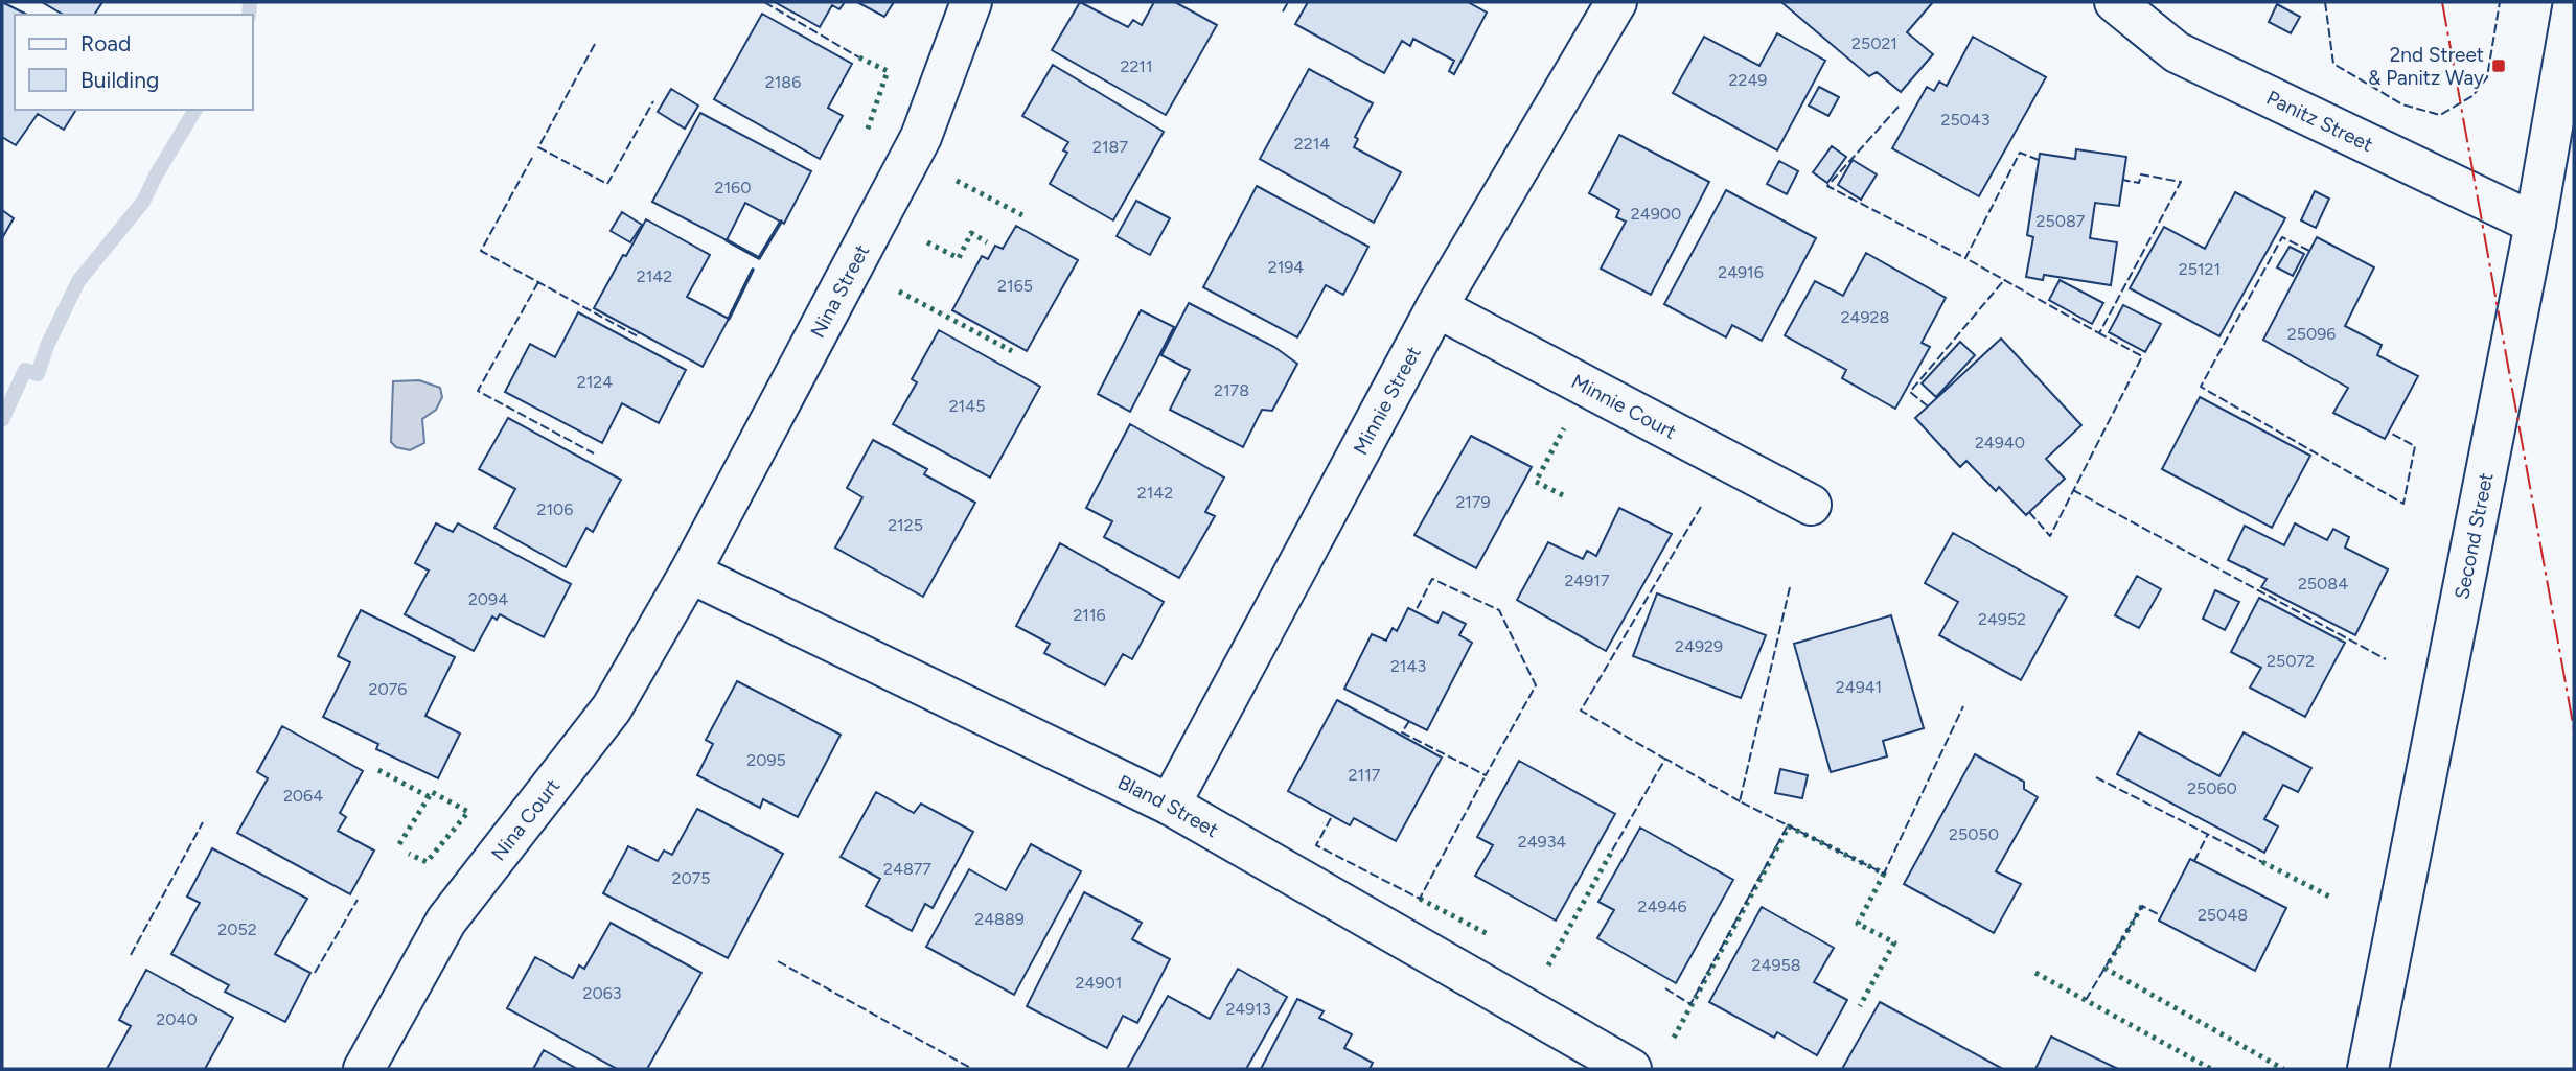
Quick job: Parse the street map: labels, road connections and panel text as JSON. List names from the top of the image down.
{
  "streets": {
    "street": [
      "Panitz Street",
      "Nina Street",
      "Minnie Street",
      "Minnie Court",
      "Second Street",
      "Bland Street",
      "Nina Court"
    ]
  },
  "crossings": [
    ["Panitz Street", "Second Street"],
    ["Nina Street", "Bland Street"],
    ["Nina Street", "Nina Court"],
    ["Minnie Street", "Minnie Court"],
    ["Minnie Street", "Bland Street"],
    ["Bland Street", "Nina Court"]
  ],
  "places": {
    "transit": ["2nd Street & Panitz Way"]
  },
  "house_numbers": [
    "25021",
    "2211",
    "2249",
    "2186",
    "25043",
    "2214",
    "2187",
    "2160",
    "24900",
    "25087",
    "2194",
    "25121",
    "24916",
    "2142",
    "2165",
    "24928",
    "25096",
    "2124",
    "2178",
    "2145",
    "24940",
    "2142",
    "2179",
    "2106",
    "2125",
    "24917",
    "25084",
    "2094",
    "2116",
    "24952",
    "24929",
    "25072",
    "2143",
    "24941",
    "2076",
    "2095",
    "2117",
    "25060",
    "2064",
    "25050",
    "24934",
    "24877",
    "2075",
    "24946",
    "25048",
    "24889",
    "2052",
    "24958",
    "24901",
    "2063",
    "24913",
    "2040"
  ],
  "legend": ["Road", "Building"]
}
